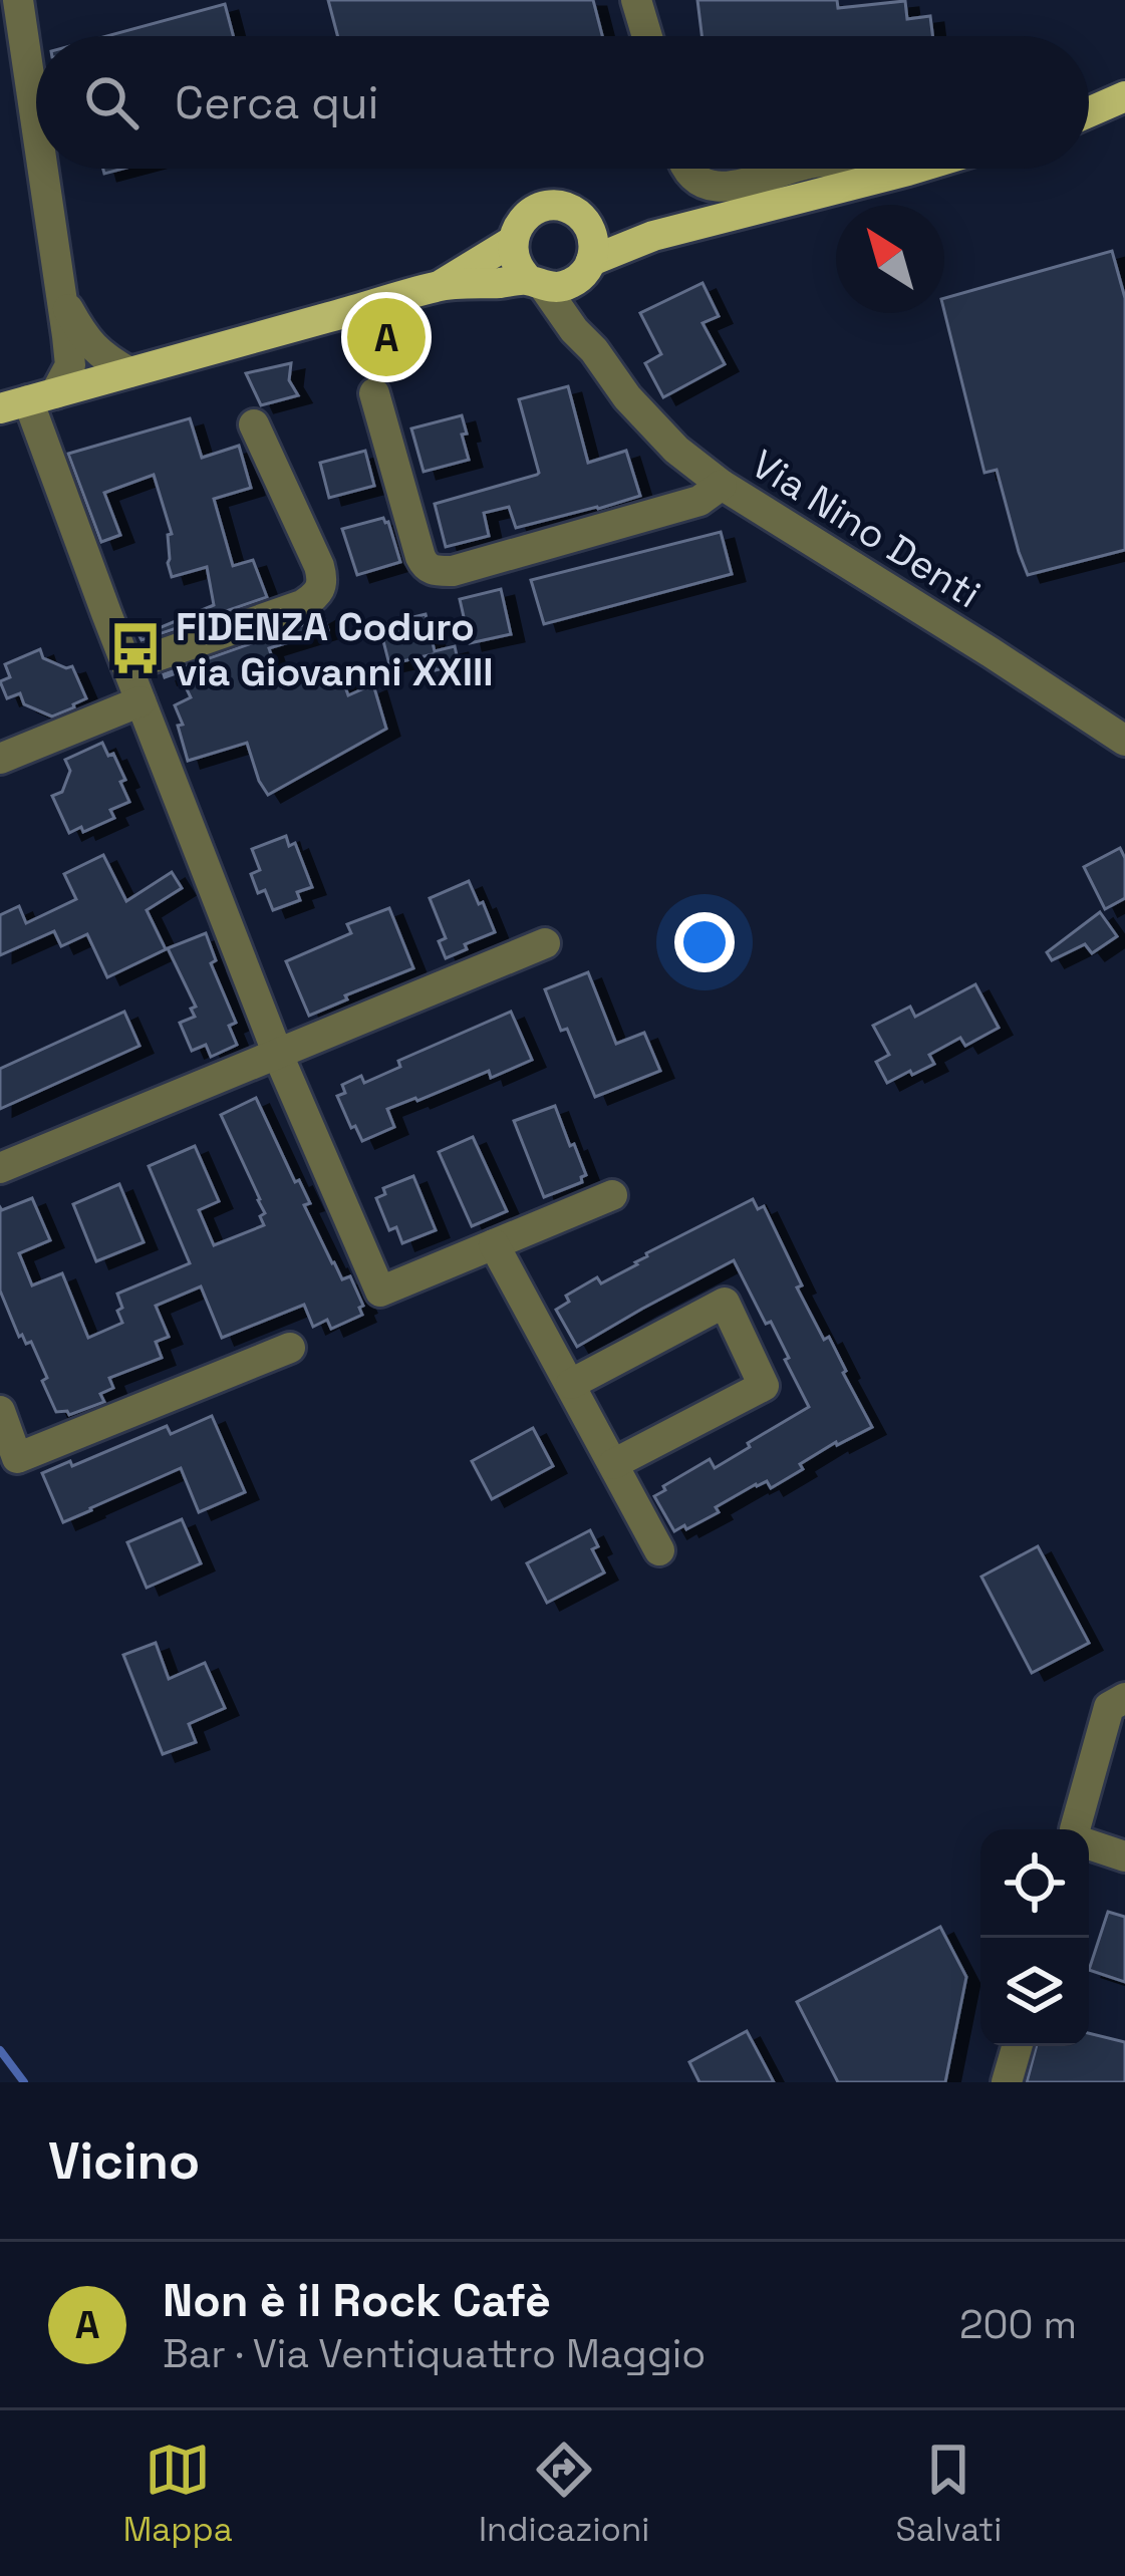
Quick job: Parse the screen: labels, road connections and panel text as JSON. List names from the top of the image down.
{
  "streets": {
    "street": ["Via Nino Denti"]
  },
  "places": {
    "bus stop": ["FIDENZA Coduro via Giovanni XXIII"]
  },
  "north": "top left",
  "page": {
    "search": "Cerca qui",
    "pins": "A",
    "heading": "Vicino",
    "list": [
      {
        "mark": "A",
        "name": "Non è il Rock Cafè",
        "note": "Bar · Via Ventiquattro Maggio",
        "value": "200 m"
      }
    ],
    "nav": ["Mappa", "Indicazioni", "Salvati"]
  }
}
